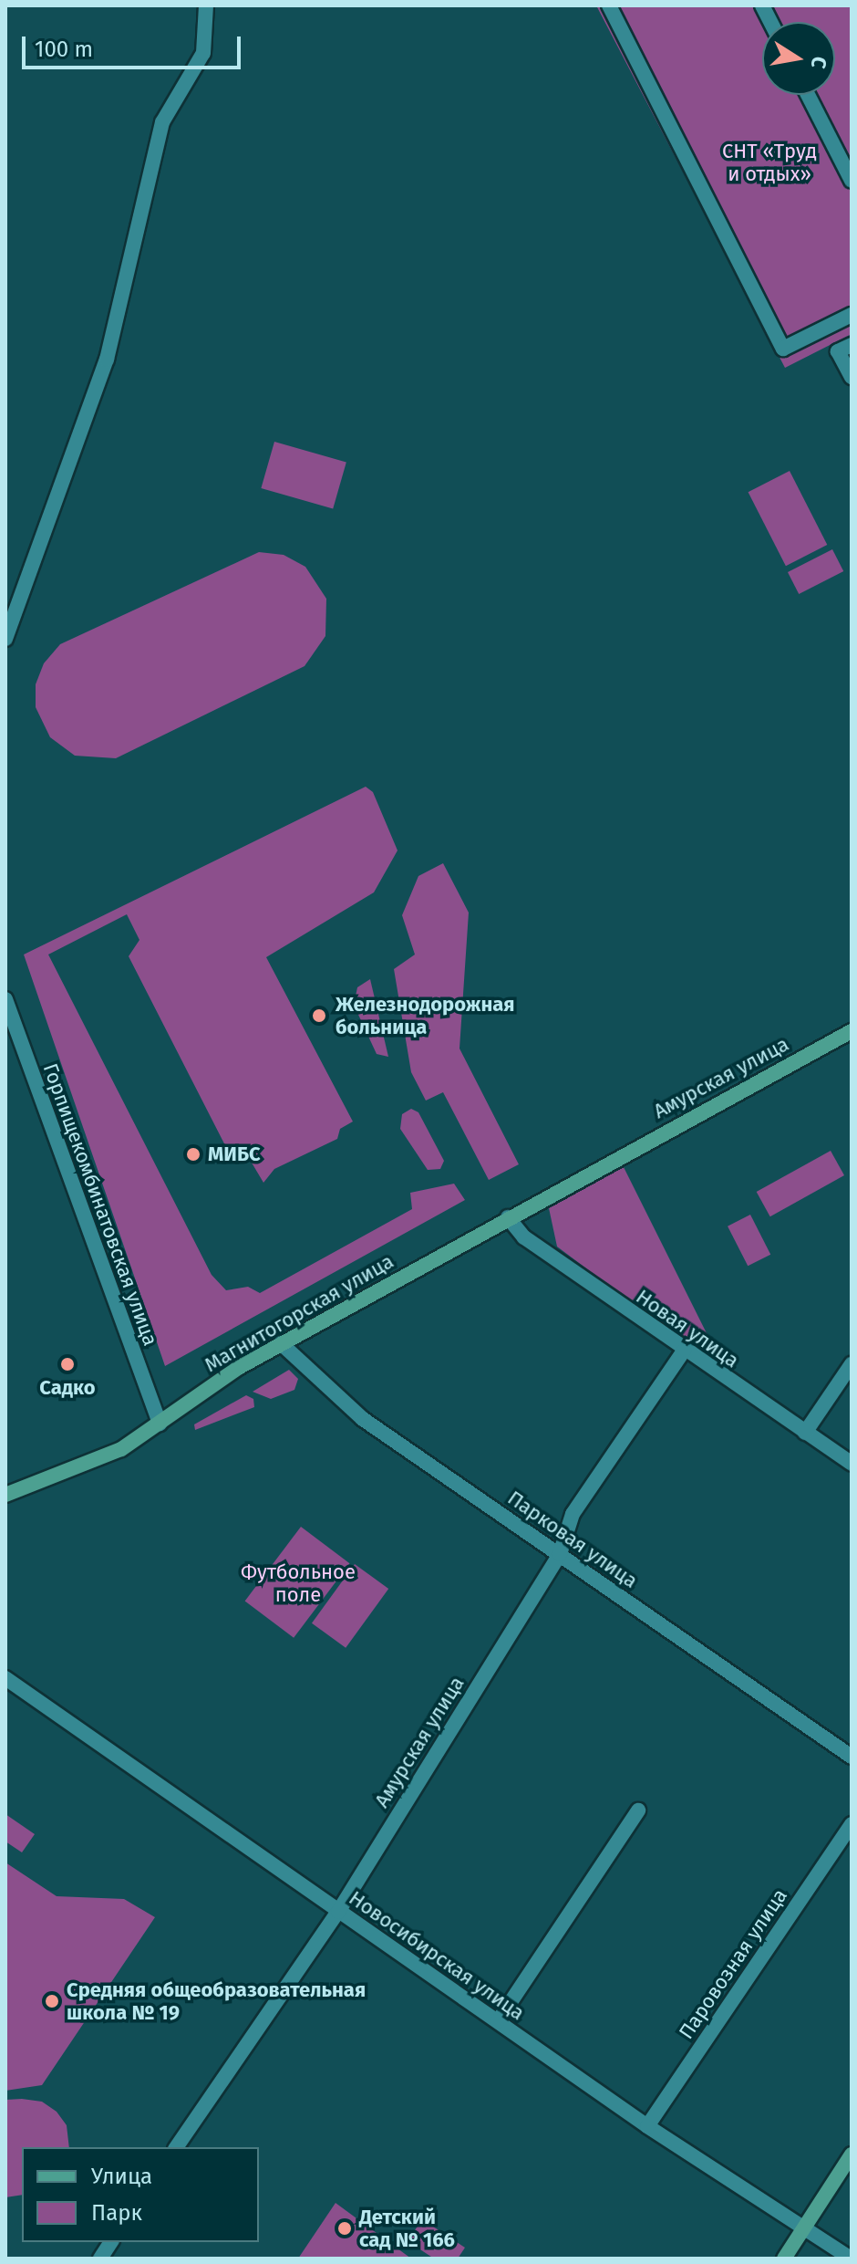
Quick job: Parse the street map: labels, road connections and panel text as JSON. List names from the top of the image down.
{
  "streets": {
    "street": [
      "Амурская улица",
      "Горпищекомбинатовская улица",
      "Магнитогорская улица",
      "Новая улица",
      "Парковая улица",
      "Новосибирская улица",
      "Паровозная улица"
    ]
  },
  "crossings": [
    ["Амурская улица", "Магнитогорская улица"],
    ["Амурская улица", "Новая улица"],
    ["Амурская улица", "Парковая улица"],
    ["Амурская улица", "Новосибирская улица"],
    ["Горпищекомбинатовская улица", "Магнитогорская улица"],
    ["Магнитогорская улица", "Новая улица"],
    ["Магнитогорская улица", "Парковая улица"],
    ["Новосибирская улица", "Паровозная улица"]
  ],
  "parks": ["СНТ «Труд и отдых»", "Футбольное поле"],
  "places": [
    "Железнодорожная больница",
    "МИБС",
    "Садко",
    "Средняя общеобразовательная школа № 19",
    "Детский сад № 166"
  ],
  "legend": ["Улица", "Парк"],
  "scale_bar": "100 m",
  "north": "right"
}
